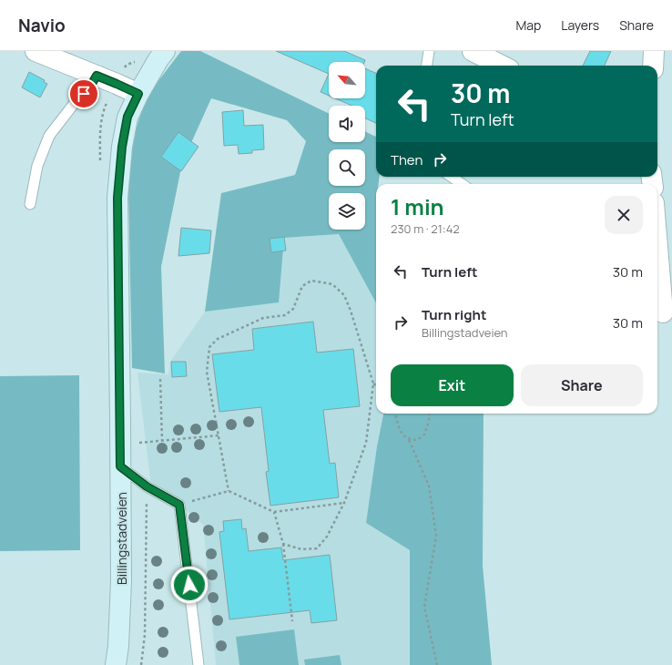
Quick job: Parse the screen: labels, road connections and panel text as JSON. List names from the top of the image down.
{
  "streets": {
    "main road": ["Billingstadveien"]
  },
  "north": "top left",
  "page": {
    "header": "Navio",
    "nav": ["Map", "Layers", "Share"],
    "turn": ["30 m", "Turn left"],
    "then": "Then",
    "heading": ["1 min", "230 m · 21:42"],
    "list": [
      {
        "name": "Turn left",
        "value": "30 m"
      },
      {
        "name": "Turn right",
        "note": "Billingstadveien",
        "value": "30 m"
      }
    ],
    "buttons": ["Exit", "Share"]
  }
}
